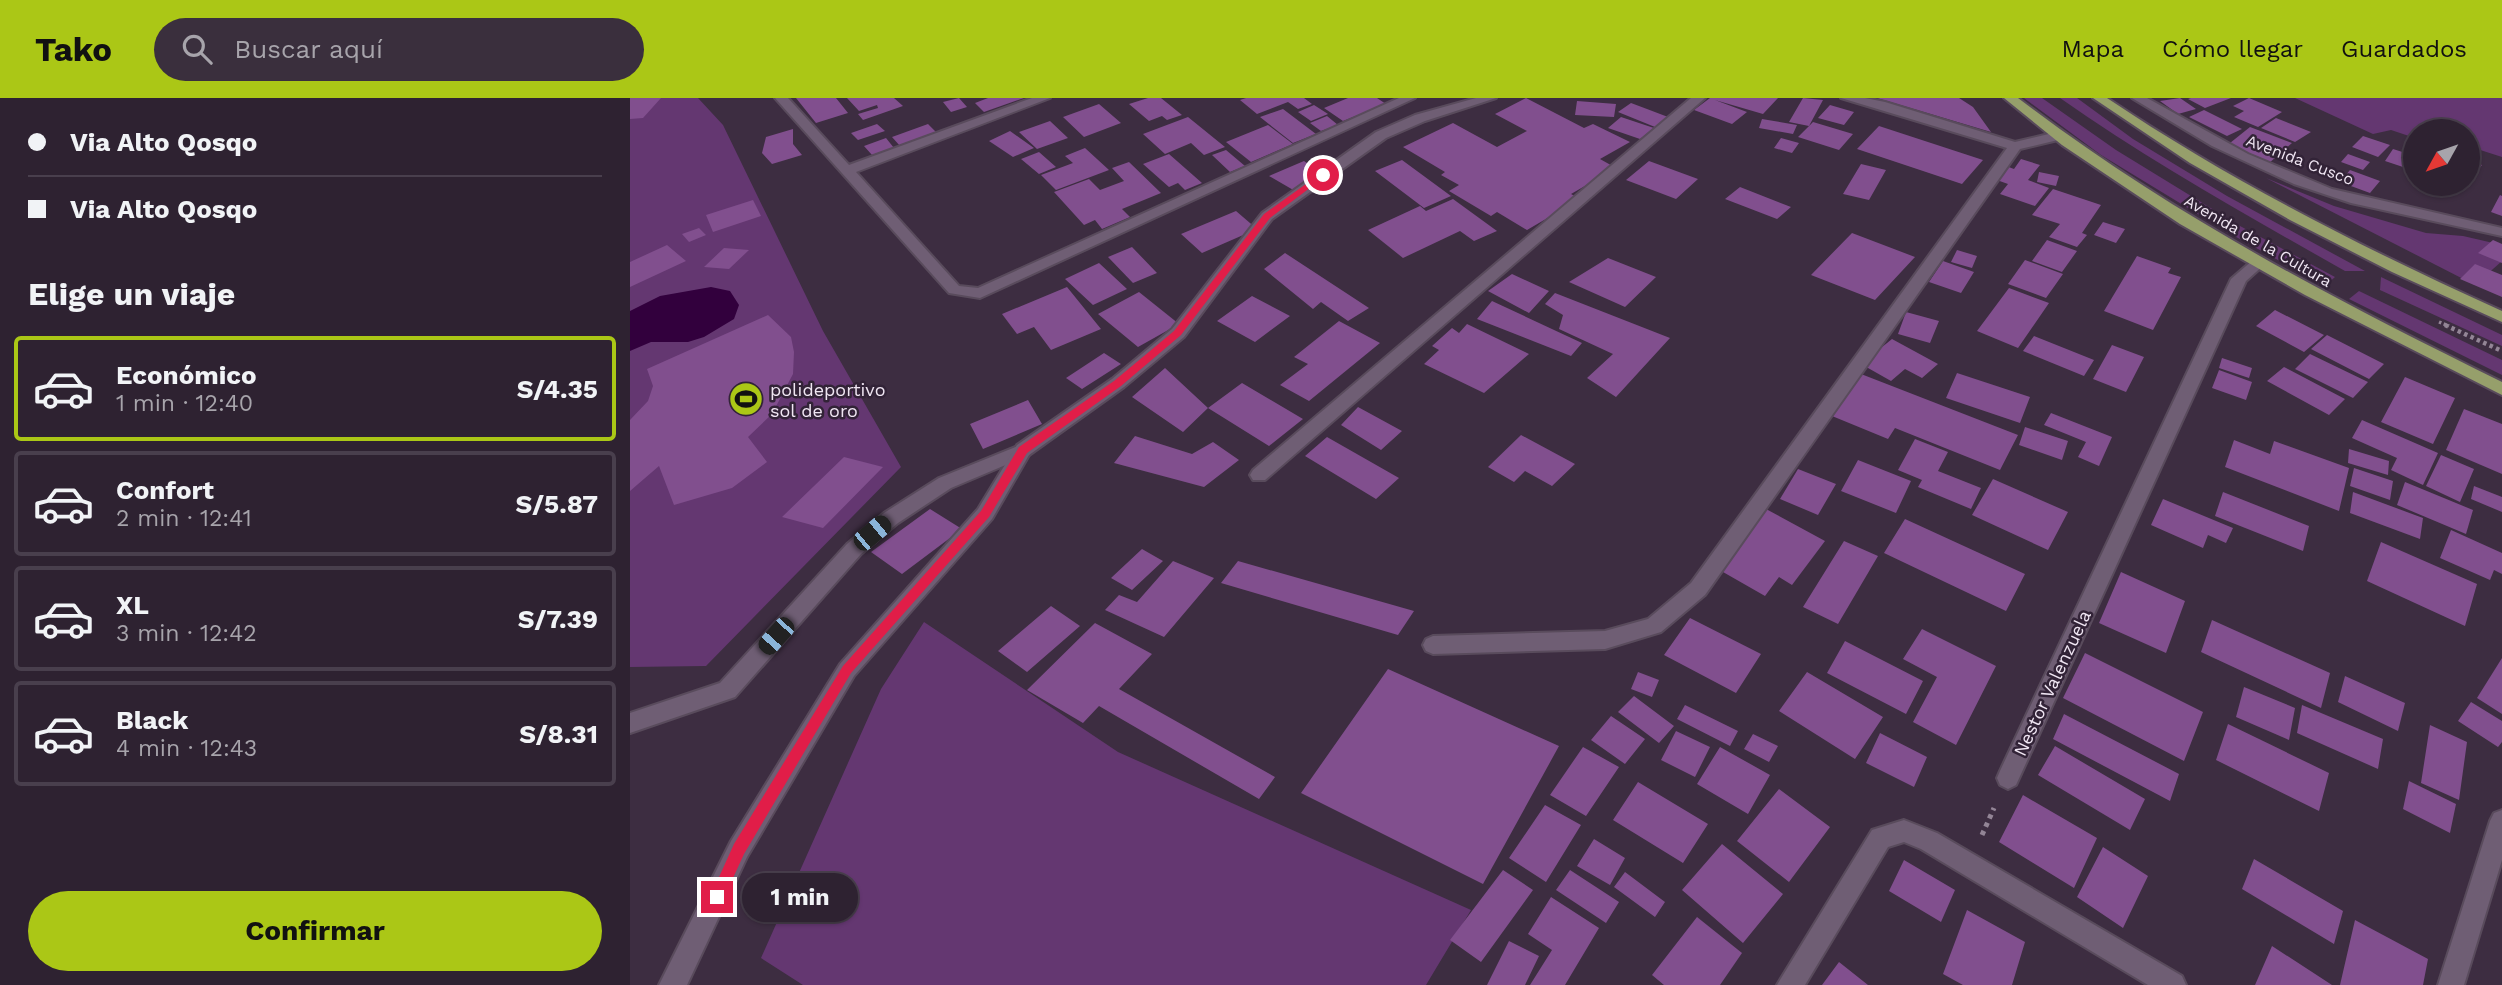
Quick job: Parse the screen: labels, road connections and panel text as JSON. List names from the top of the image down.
{
  "streets": {
    "highway": ["Avenida de la Cultura"],
    "street": ["Avenida Cusco", "Nestor Valenzuela"]
  },
  "crossings": [
    ["Avenida de la Cultura", "Nestor Valenzuela"]
  ],
  "places": {
    "sports": ["polideportivo sol de oro"]
  },
  "north": "bottom left",
  "page": {
    "header": "Tako",
    "search": "Buscar aquí",
    "nav": ["Mapa", "Cómo llegar", "Guardados"],
    "banner": ["Via Alto Qosqo", "Via Alto Qosqo"],
    "heading": "Elige un viaje",
    "list": [
      {
        "name": "Económico",
        "note": "1 min · 12:40",
        "value": "S/4.35"
      },
      {
        "name": "Confort",
        "note": "2 min · 12:41",
        "value": "S/5.87"
      },
      {
        "name": "XL",
        "note": "3 min · 12:42",
        "value": "S/7.39"
      },
      {
        "name": "Black",
        "note": "4 min · 12:43",
        "value": "S/8.31"
      }
    ],
    "bubble": "1 min",
    "buttons": "Confirmar"
  }
}
